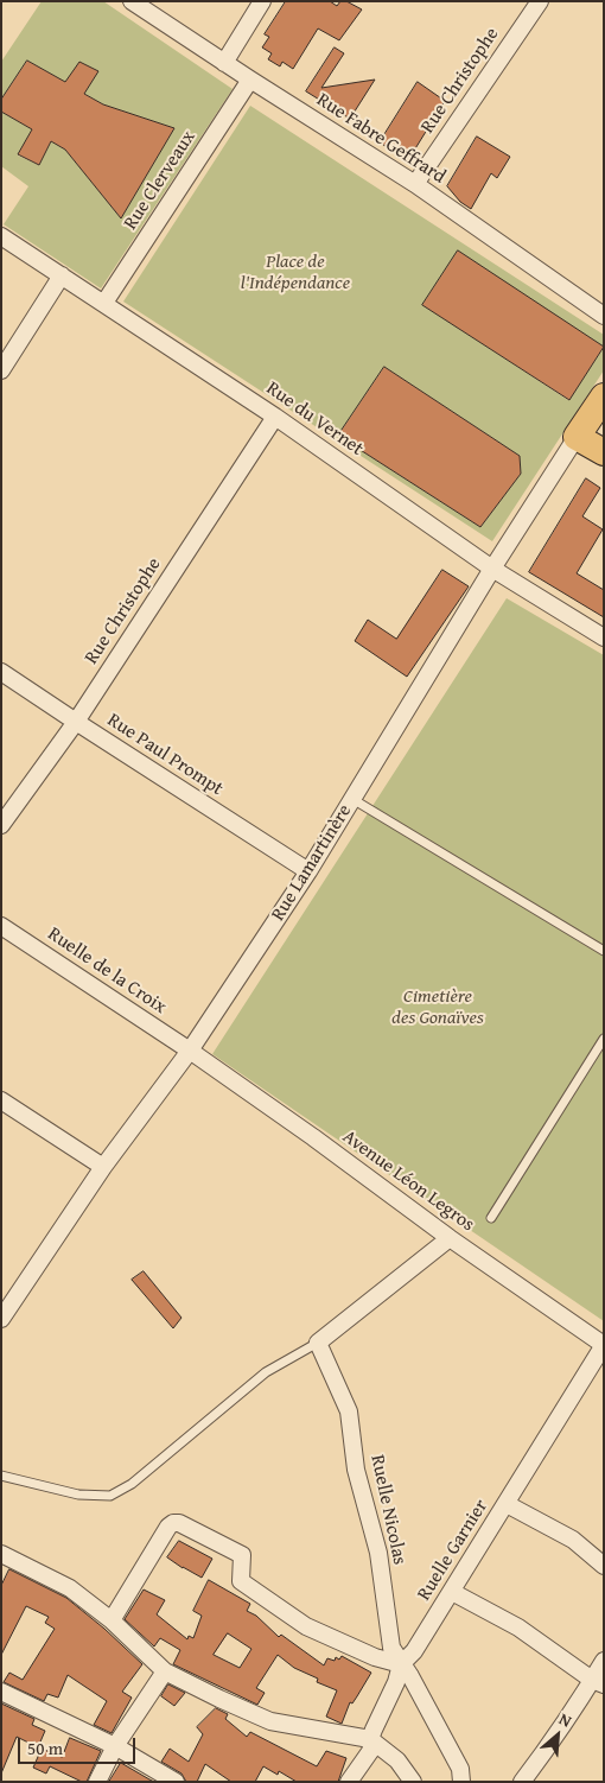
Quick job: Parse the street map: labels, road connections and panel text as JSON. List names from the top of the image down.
{
  "streets": {
    "main road": ["Rue Lamartinère"],
    "street": [
      "Rue Christophe",
      "Rue Fabre Geffrard",
      "Rue Clerveaux",
      "Rue du Vernet",
      "Rue Paul Prompt",
      "Ruelle de la Croix",
      "Avenue Léon Legros",
      "Ruelle Nicolas",
      "Ruelle Garnier"
    ]
  },
  "crossings": [
    ["Rue Christophe", "Rue Fabre Geffrard"],
    ["Rue Christophe", "Rue du Vernet"],
    ["Rue Christophe", "Rue Paul Prompt"],
    ["Rue Fabre Geffrard", "Rue Clerveaux"],
    ["Rue Clerveaux", "Rue du Vernet"],
    ["Rue du Vernet", "Rue Lamartinère"],
    ["Rue Paul Prompt", "Rue Lamartinère"],
    ["Rue Lamartinère", "Ruelle de la Croix"],
    ["Rue Lamartinère", "Avenue Léon Legros"],
    ["Ruelle de la Croix", "Avenue Léon Legros"],
    ["Avenue Léon Legros", "Ruelle Garnier"],
    ["Ruelle Nicolas", "Ruelle Garnier"]
  ],
  "parks": ["Place de l'Indépendance", "Cimetière des Gonaïves"],
  "scale_bar": "50 m",
  "north": "top right"
}
